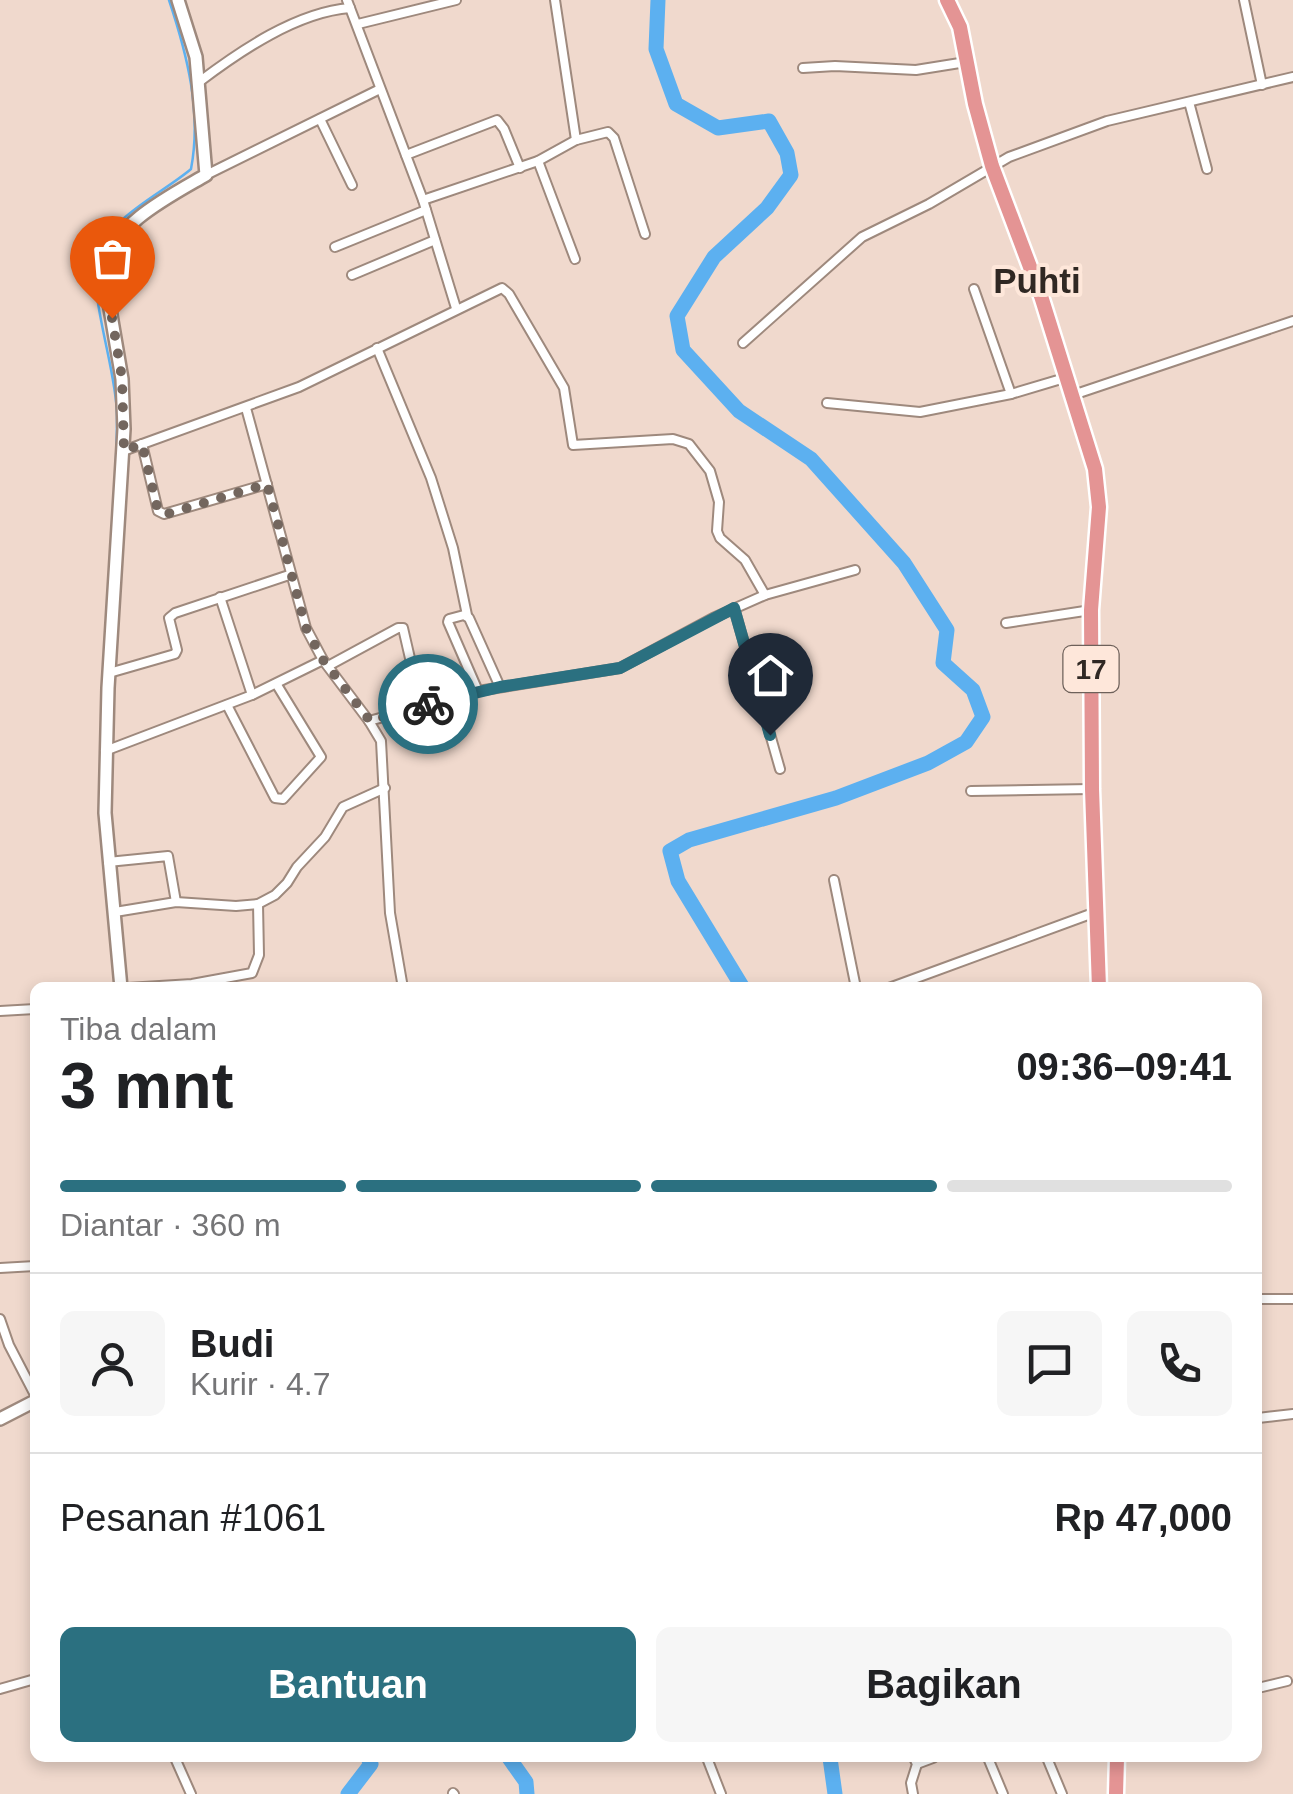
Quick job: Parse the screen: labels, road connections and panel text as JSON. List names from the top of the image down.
{
  "streets": {
    "highway": ["17"]
  },
  "districts": ["Puhti"],
  "page": {
    "heading": ["3 mnt", "Tiba dalam", "09:36–09:41"],
    "panel": [
      "Budi",
      "Kurir · 4.7",
      "Pesanan #1061",
      "Rp 47,000"
    ],
    "bar": "Diantar · 360 m",
    "buttons": ["Bantuan", "Bagikan"]
  }
}
